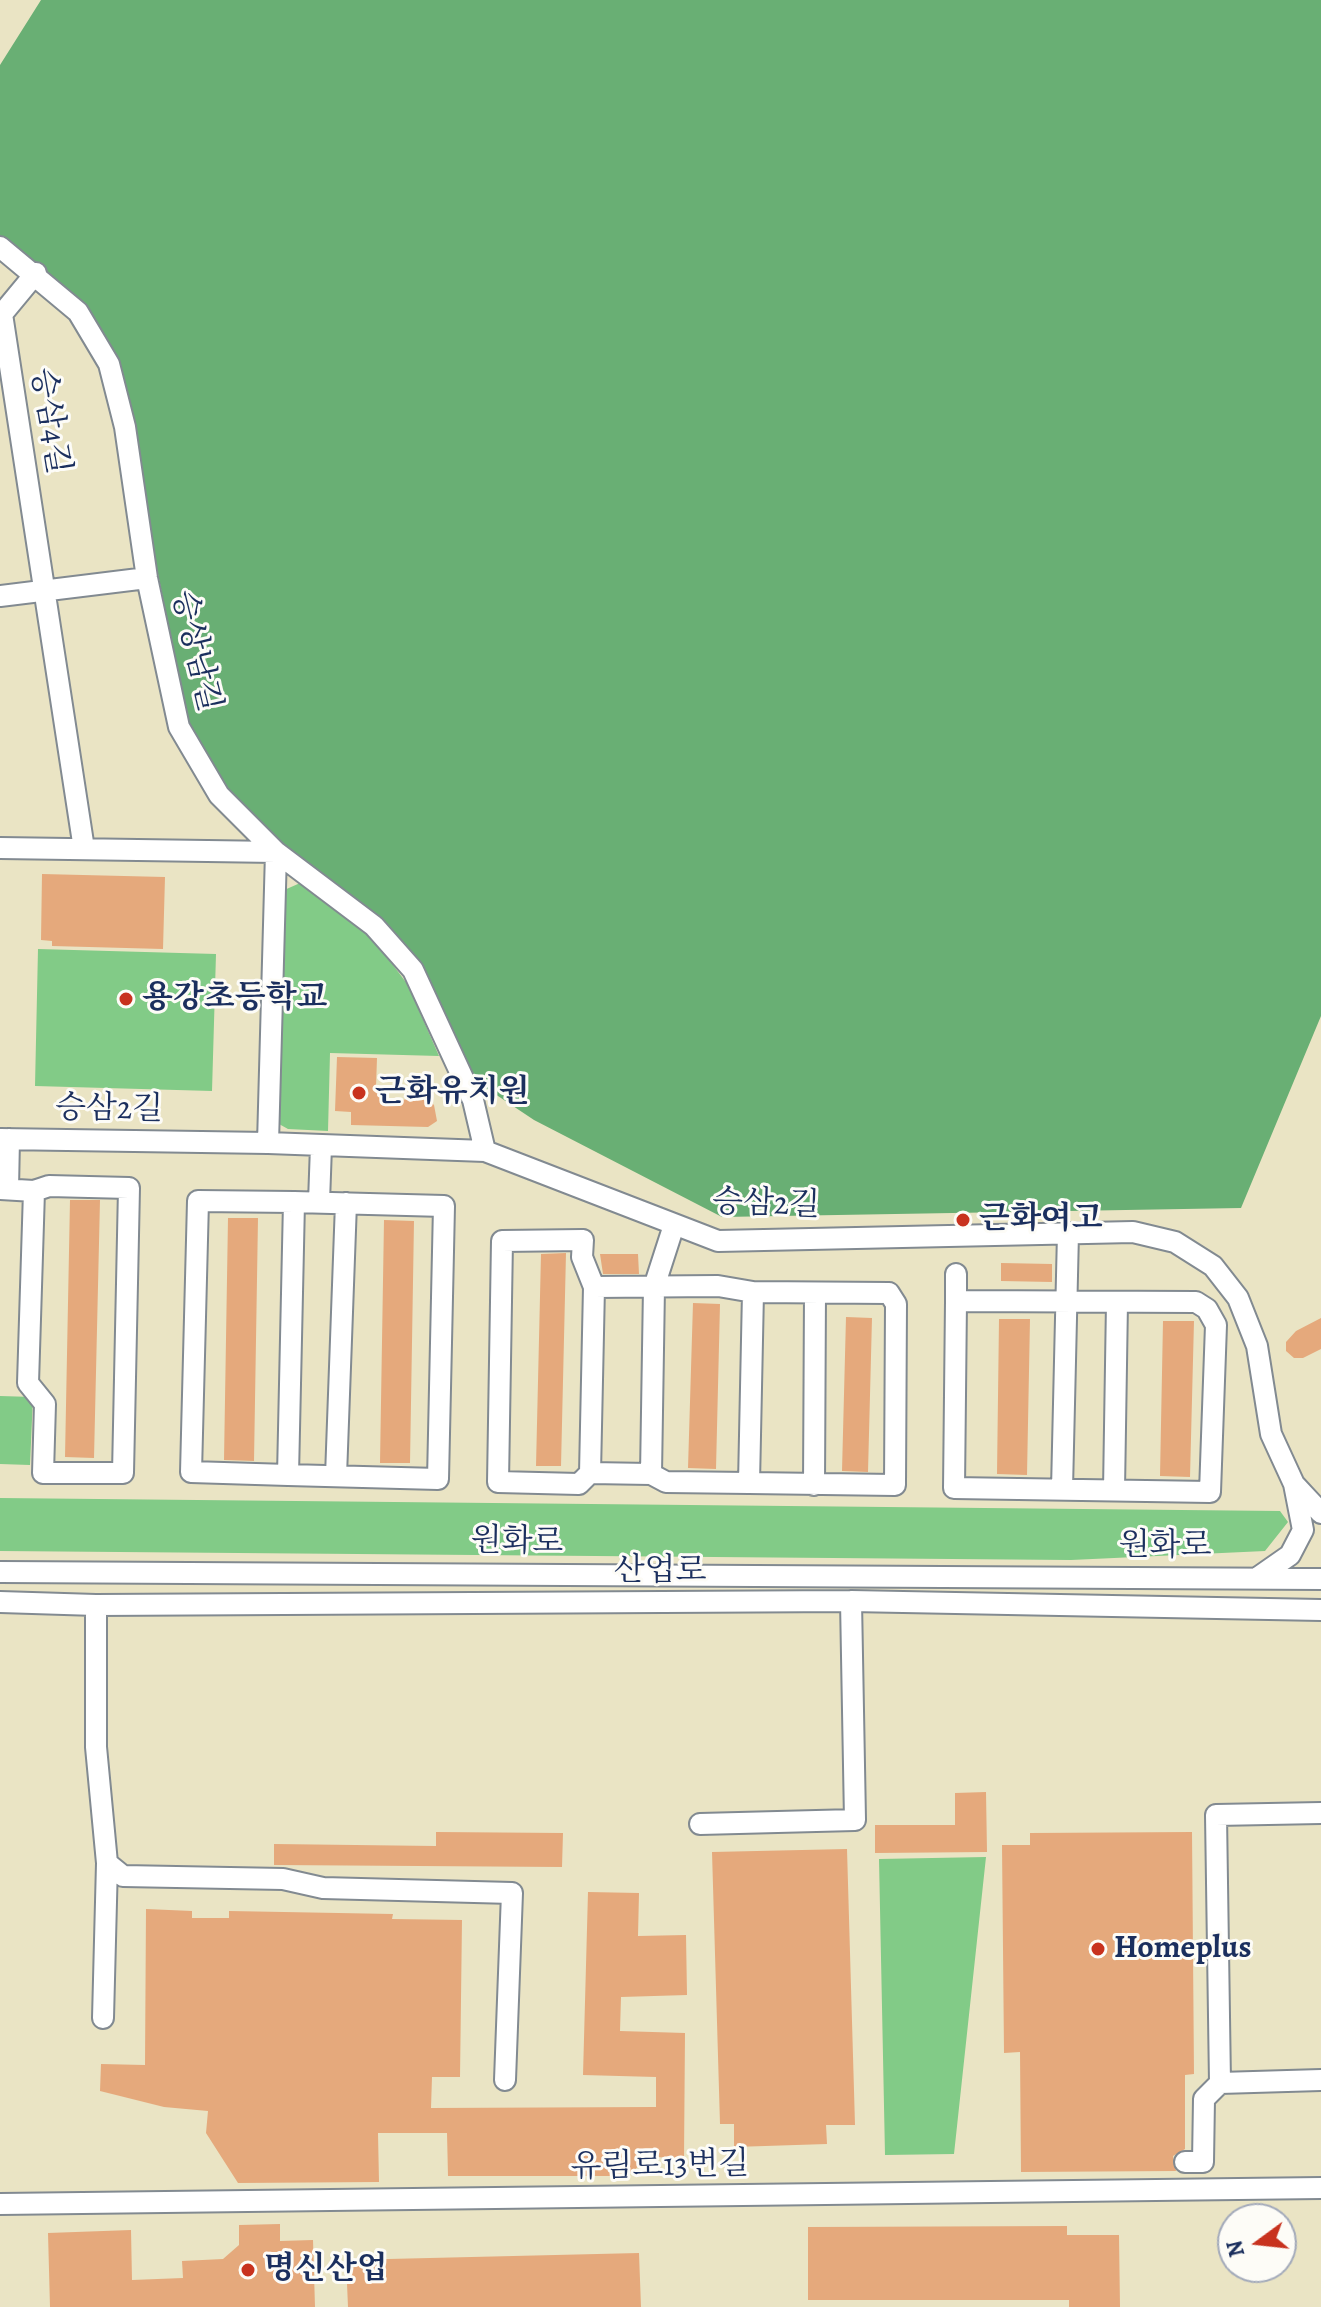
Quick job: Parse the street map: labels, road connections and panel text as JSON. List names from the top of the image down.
{
  "streets": {
    "street": [
      "승삼4길",
      "승상남길",
      "승삼2길",
      "원화로",
      "산업로",
      "유림로13번길"
    ]
  },
  "crossings": [
    ["승삼4길", "승상남길"],
    ["승상남길", "승삼2길"]
  ],
  "places": [
    "용강초등학교",
    "근화유치원",
    "근화여고",
    "Homeplus",
    "명신산업"
  ],
  "north": "left"
}
